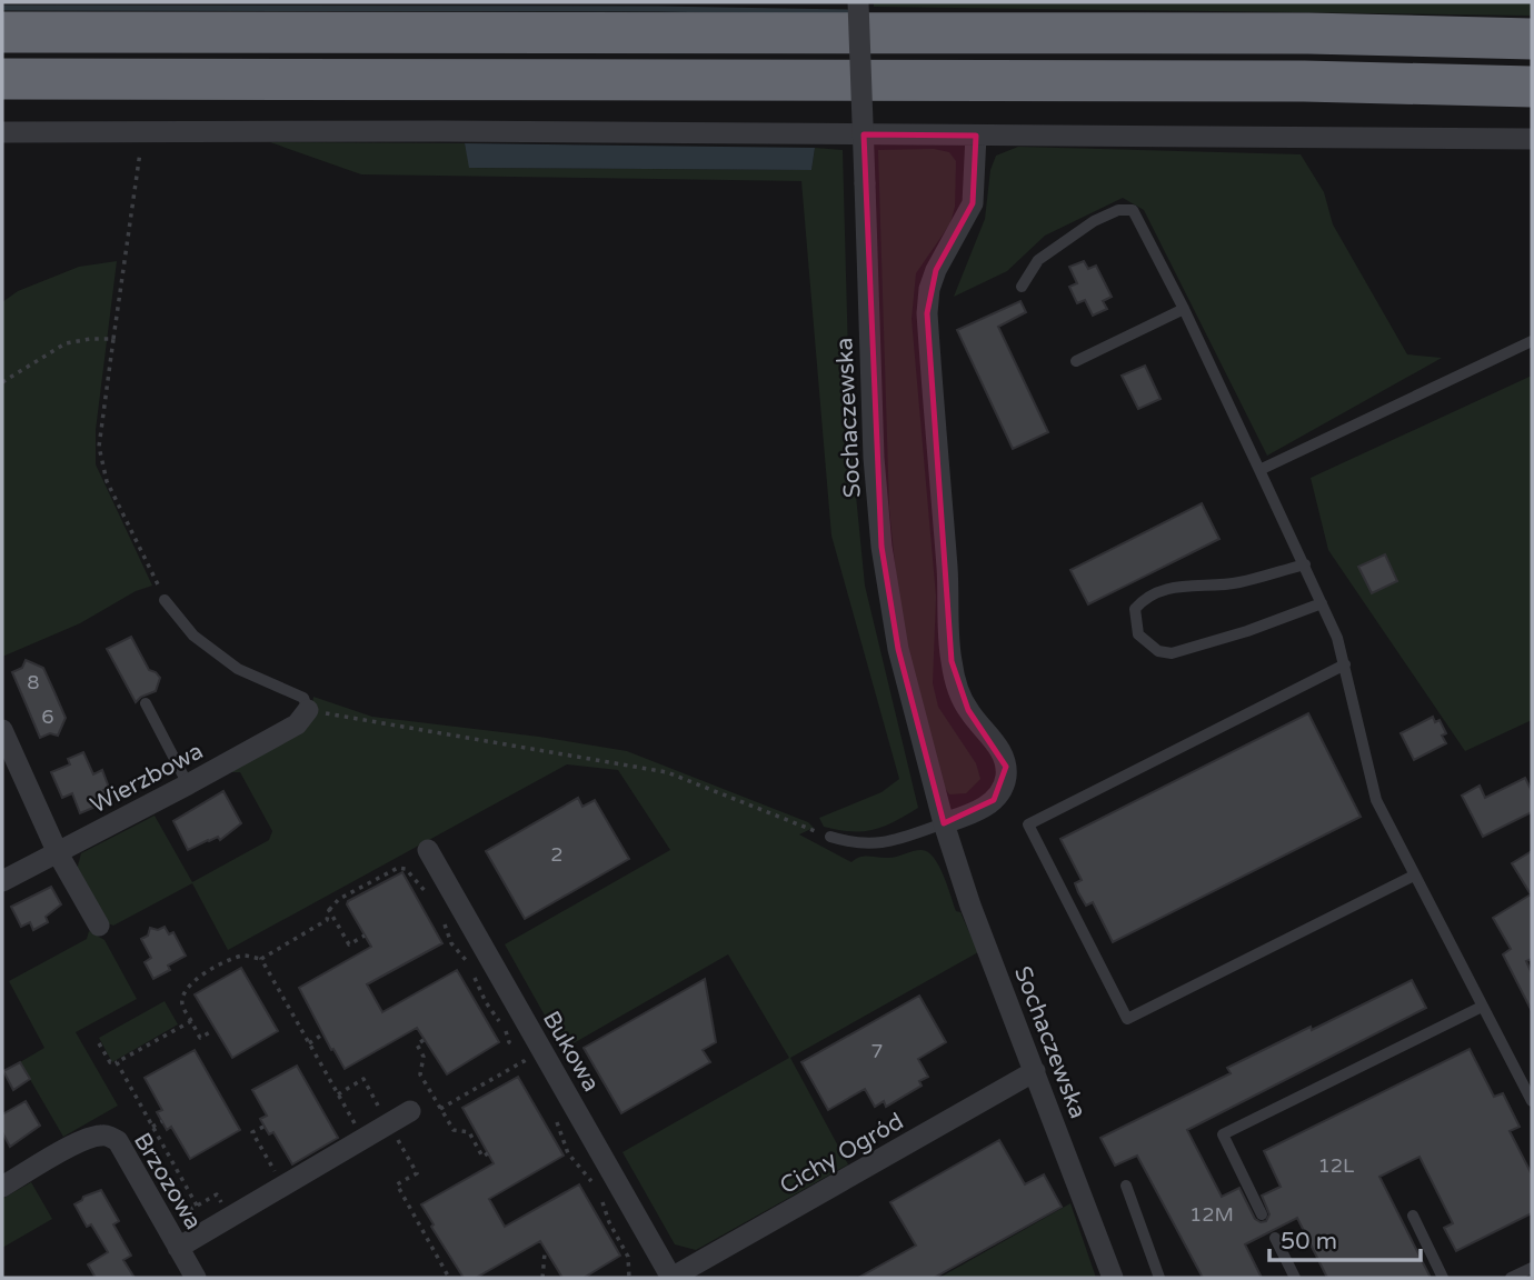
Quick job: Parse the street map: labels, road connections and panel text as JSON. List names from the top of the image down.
{
  "streets": {
    "street": [
      "Sochaczewska",
      "Wierzbowa",
      "Bukowa",
      "Cichy Ogród",
      "Brzozowa"
    ]
  },
  "crossings": [
    ["Sochaczewska", "Cichy Ogród"],
    ["Bukowa", "Cichy Ogród"]
  ],
  "house_numbers": [
    "8",
    "6",
    "2",
    "7",
    "12L",
    "12M"
  ],
  "scale_bar": "50 m"
}
